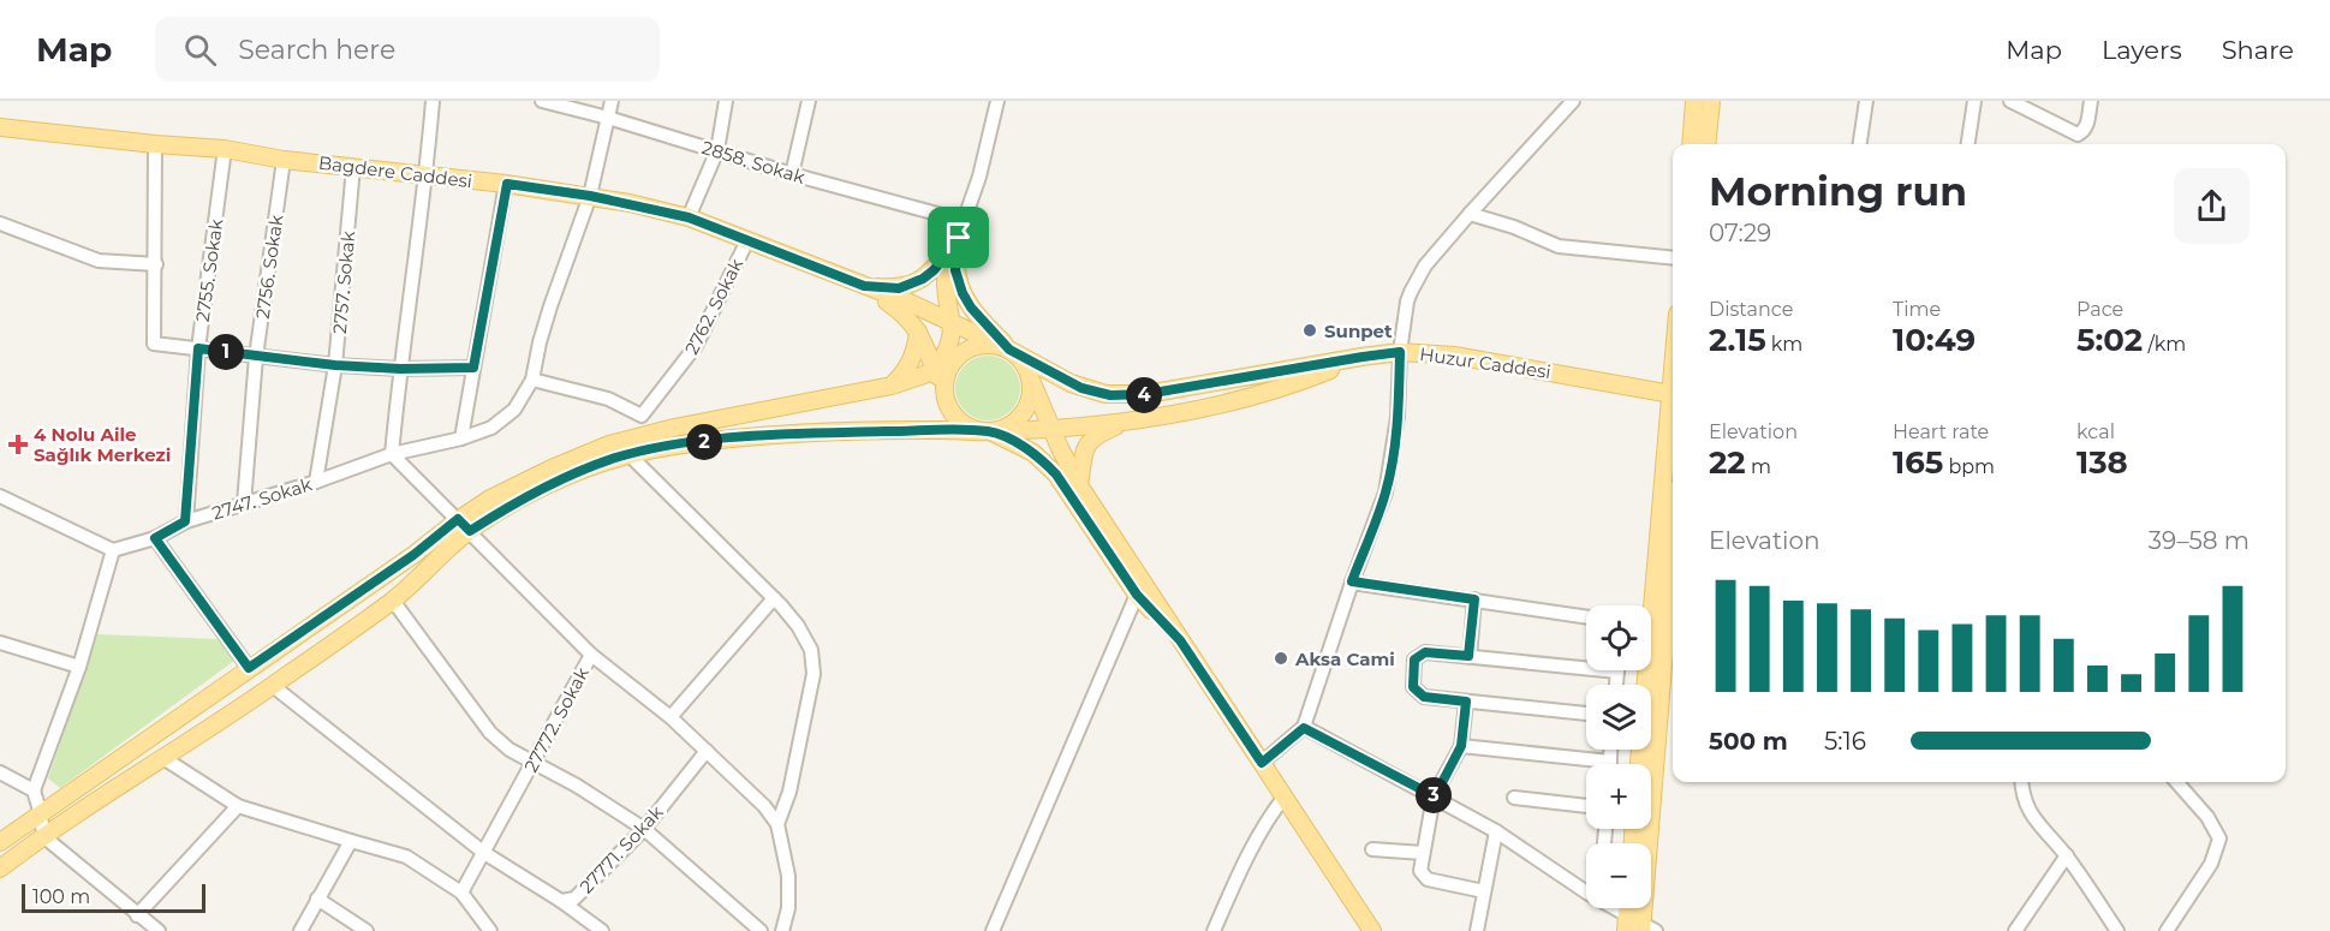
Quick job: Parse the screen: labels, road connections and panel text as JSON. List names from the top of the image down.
{
  "streets": {
    "main road": ["Bagdere Caddesi", "Huzur Caddesi"],
    "street": [
      "2858. Sokak",
      "2756. Sokak",
      "2755. Sokak",
      "2757. Sokak",
      "2762. Sokak",
      "2747. Sokak",
      "27772. Sokak",
      "27771. Sokak"
    ]
  },
  "crossings": [
    ["Bagdere Caddesi", "2756. Sokak"],
    ["Bagdere Caddesi", "2755. Sokak"],
    ["Bagdere Caddesi", "2757. Sokak"],
    ["Bagdere Caddesi", "2762. Sokak"],
    ["Bagdere Caddesi", "Huzur Caddesi"],
    ["2756. Sokak", "2747. Sokak"],
    ["2755. Sokak", "2747. Sokak"],
    ["2757. Sokak", "2747. Sokak"],
    ["27772. Sokak", "27771. Sokak"]
  ],
  "places": {
    "other": ["Sunpet", "Aksa Cami"],
    "health": ["4 Nolu Aile Sağlık Merkezi"]
  },
  "scale_bar": "100 m",
  "page": {
    "header": "Map",
    "search": "Search here",
    "nav": ["Map", "Layers", "Share"],
    "heading": ["Morning run", "07:29"],
    "stats": [
      ["Distance", "2.15 km"],
      ["Time", "10:49"],
      ["Pace", "5:02 /km"],
      ["Elevation", "22 m"],
      ["Heart rate", "165 bpm"],
      ["kcal", "138"]
    ],
    "pins": [
      "1",
      "4",
      "2",
      "3"
    ],
    "chart": ["Elevation", "39–58 m"],
    "map_buttons": ["+", "−"],
    "list": [
      {
        "name": "500 m",
        "note": "5:16"
      }
    ],
    "scale": "100 m"
  }
}
